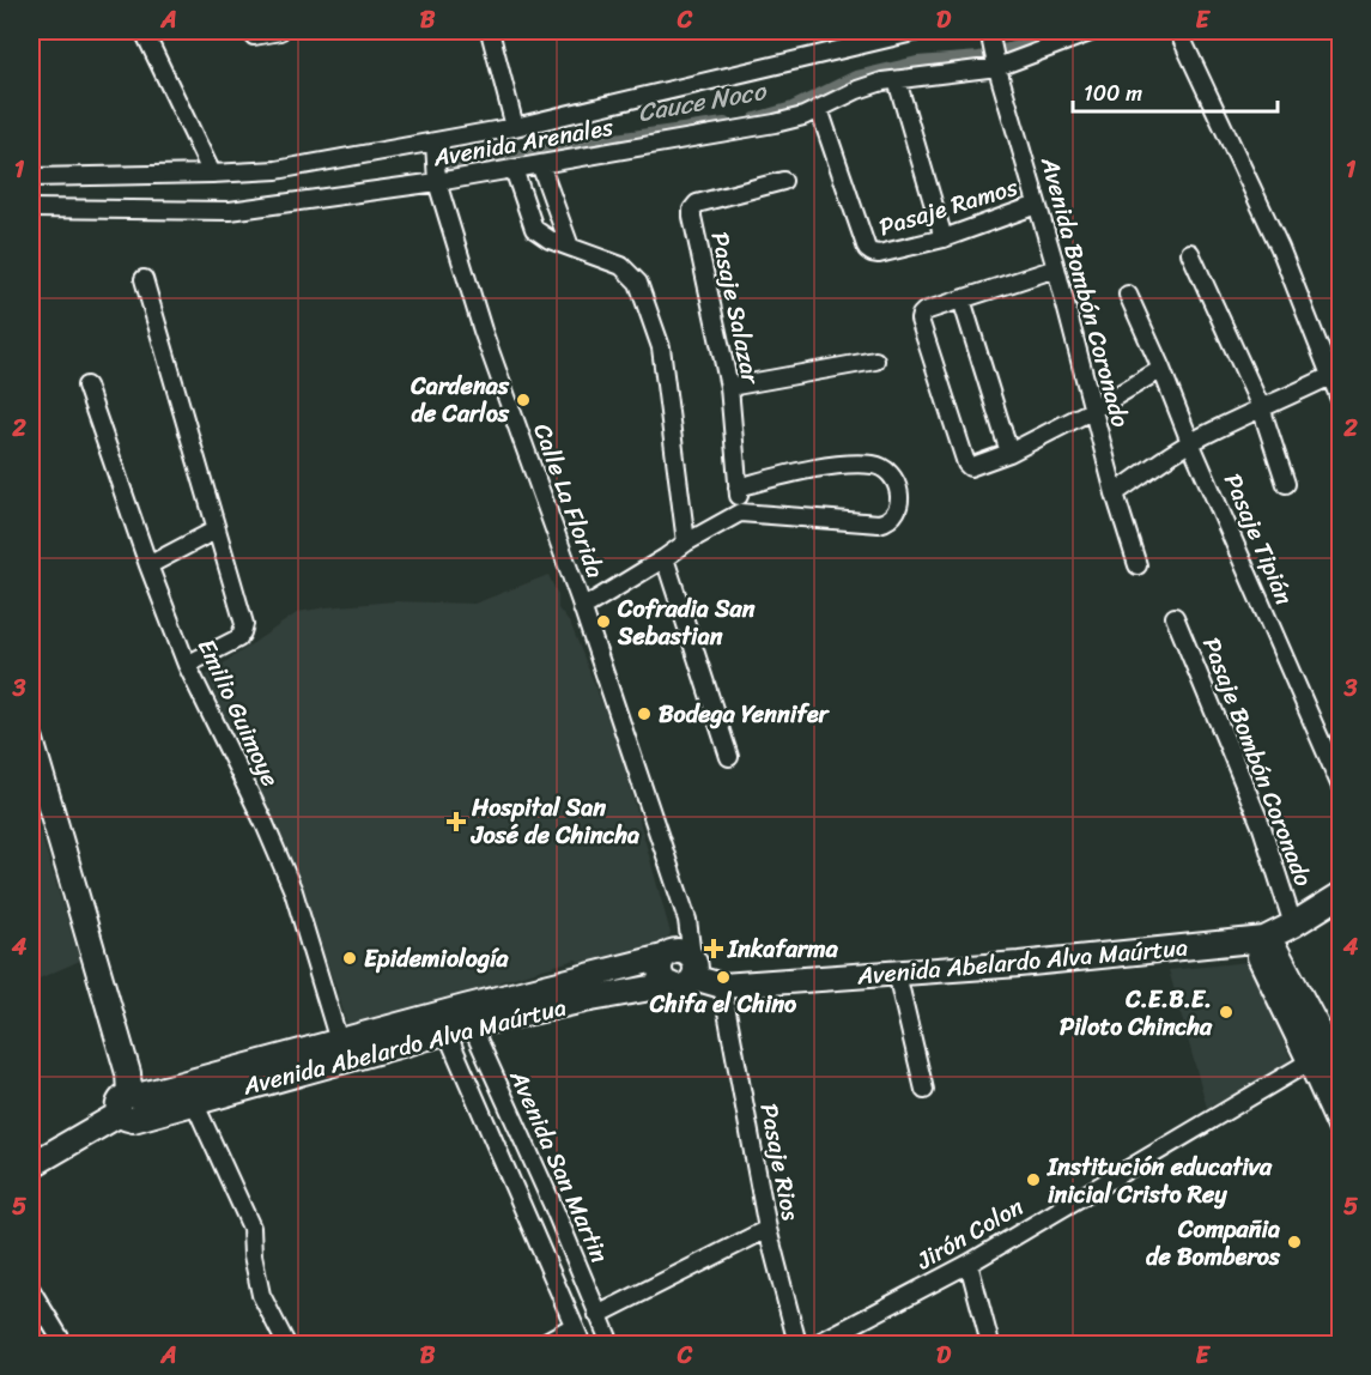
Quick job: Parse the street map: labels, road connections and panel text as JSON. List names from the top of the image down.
{
  "streets": {
    "street": [
      "Avenida Arenales",
      "Pasaje Ramos",
      "Avenida Bombón Coronado",
      "Pasaje Salazar",
      "Calle La Florida",
      "Pasaje Tipián",
      "Emilio Guimoye",
      "Pasaje Bombón Coronado",
      "Avenida Abelardo Alva Maúrtua",
      "Pasaje Rios",
      "Avenida San Martin",
      "Jirón Colon"
    ]
  },
  "crossings": [
    ["Avenida Arenales", "Pasaje Ramos"],
    ["Avenida Arenales", "Avenida Bombón Coronado"],
    ["Avenida Arenales", "Calle La Florida"],
    ["Pasaje Ramos", "Avenida Bombón Coronado"],
    ["Calle La Florida", "Avenida Abelardo Alva Maúrtua"],
    ["Emilio Guimoye", "Avenida Abelardo Alva Maúrtua"],
    ["Pasaje Bombón Coronado", "Avenida Abelardo Alva Maúrtua"],
    ["Avenida Abelardo Alva Maúrtua", "Pasaje Rios"],
    ["Avenida Abelardo Alva Maúrtua", "Avenida San Martin"]
  ],
  "water": ["Cauce Noco"],
  "places": {
    "other": [
      "Cardenas de Carlos",
      "Cofradia San Sebastian",
      "Bodega Yennifer",
      "Epidemiología",
      "Chifa el Chino",
      "C.E.B.E. Piloto Chincha",
      "Institución educativa inicial Cristo Rey",
      "Compañia de Bomberos"
    ],
    "health": ["Hospital San José de Chincha", "Inkafarma"]
  },
  "scale_bar": "100 m",
  "grid": {
    "columns": [
      "A",
      "B",
      "C",
      "D",
      "E"
    ],
    "rows": [
      "1",
      "2",
      "3",
      "4",
      "5"
    ]
  }
}
